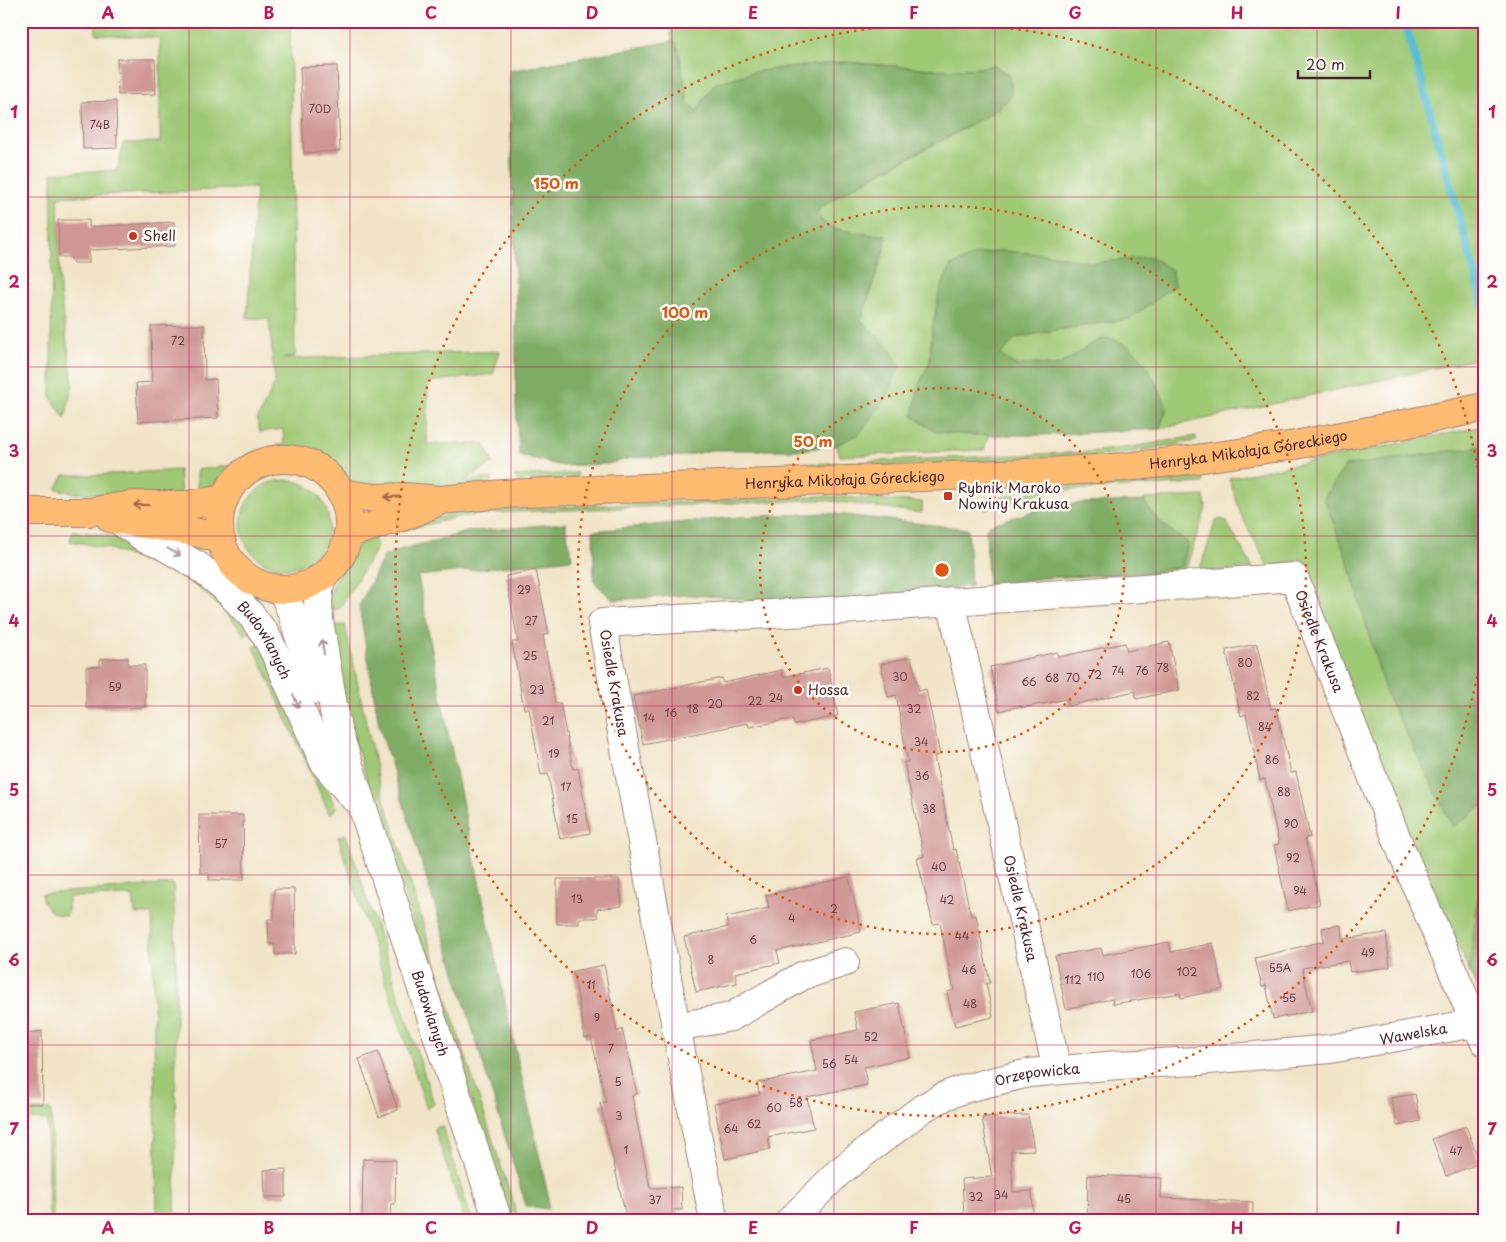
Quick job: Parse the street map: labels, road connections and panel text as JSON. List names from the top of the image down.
{
  "streets": {
    "main road": ["Henryka Mikołaja Góreckiego"],
    "street": [
      "Osiedle Krakusa",
      "Budowlanych",
      "Wawelska",
      "Orzepowicka"
    ]
  },
  "crossings": [
    ["Henryka Mikołaja Góreckiego", "Budowlanych"],
    ["Osiedle Krakusa", "Wawelska"],
    ["Osiedle Krakusa", "Orzepowicka"],
    ["Wawelska", "Orzepowicka"]
  ],
  "places": {
    "other": ["Shell", "Hossa"],
    "transit": ["Rybnik Maroko Nowiny Krakusa"]
  },
  "house_numbers": [
    "70D",
    "74B",
    "72",
    "29",
    "27",
    "25",
    "80",
    "78",
    "74",
    "76",
    "72",
    "30",
    "68",
    "70",
    "66",
    "59",
    "23",
    "82",
    "24",
    "22",
    "20",
    "18",
    "32",
    "16",
    "14",
    "21",
    "84",
    "34",
    "19",
    "86",
    "36",
    "17",
    "88",
    "38",
    "15",
    "90",
    "57",
    "92",
    "40",
    "94",
    "13",
    "42",
    "2",
    "4",
    "44",
    "6",
    "49",
    "8",
    "55A",
    "46",
    "102",
    "106",
    "110",
    "112",
    "11",
    "55",
    "48",
    "9",
    "52",
    "7",
    "54",
    "56",
    "5",
    "58",
    "60",
    "3",
    "62",
    "64",
    "1",
    "47",
    "34",
    "32",
    "45",
    "37"
  ],
  "scale_bar": "20 m",
  "grid": {
    "columns": [
      "A",
      "B",
      "C",
      "D",
      "E",
      "F",
      "G",
      "H",
      "I"
    ],
    "rows": [
      "1",
      "2",
      "3",
      "4",
      "5",
      "6",
      "7"
    ]
  },
  "rings": ["150 m", "100 m", "50 m"]
}
